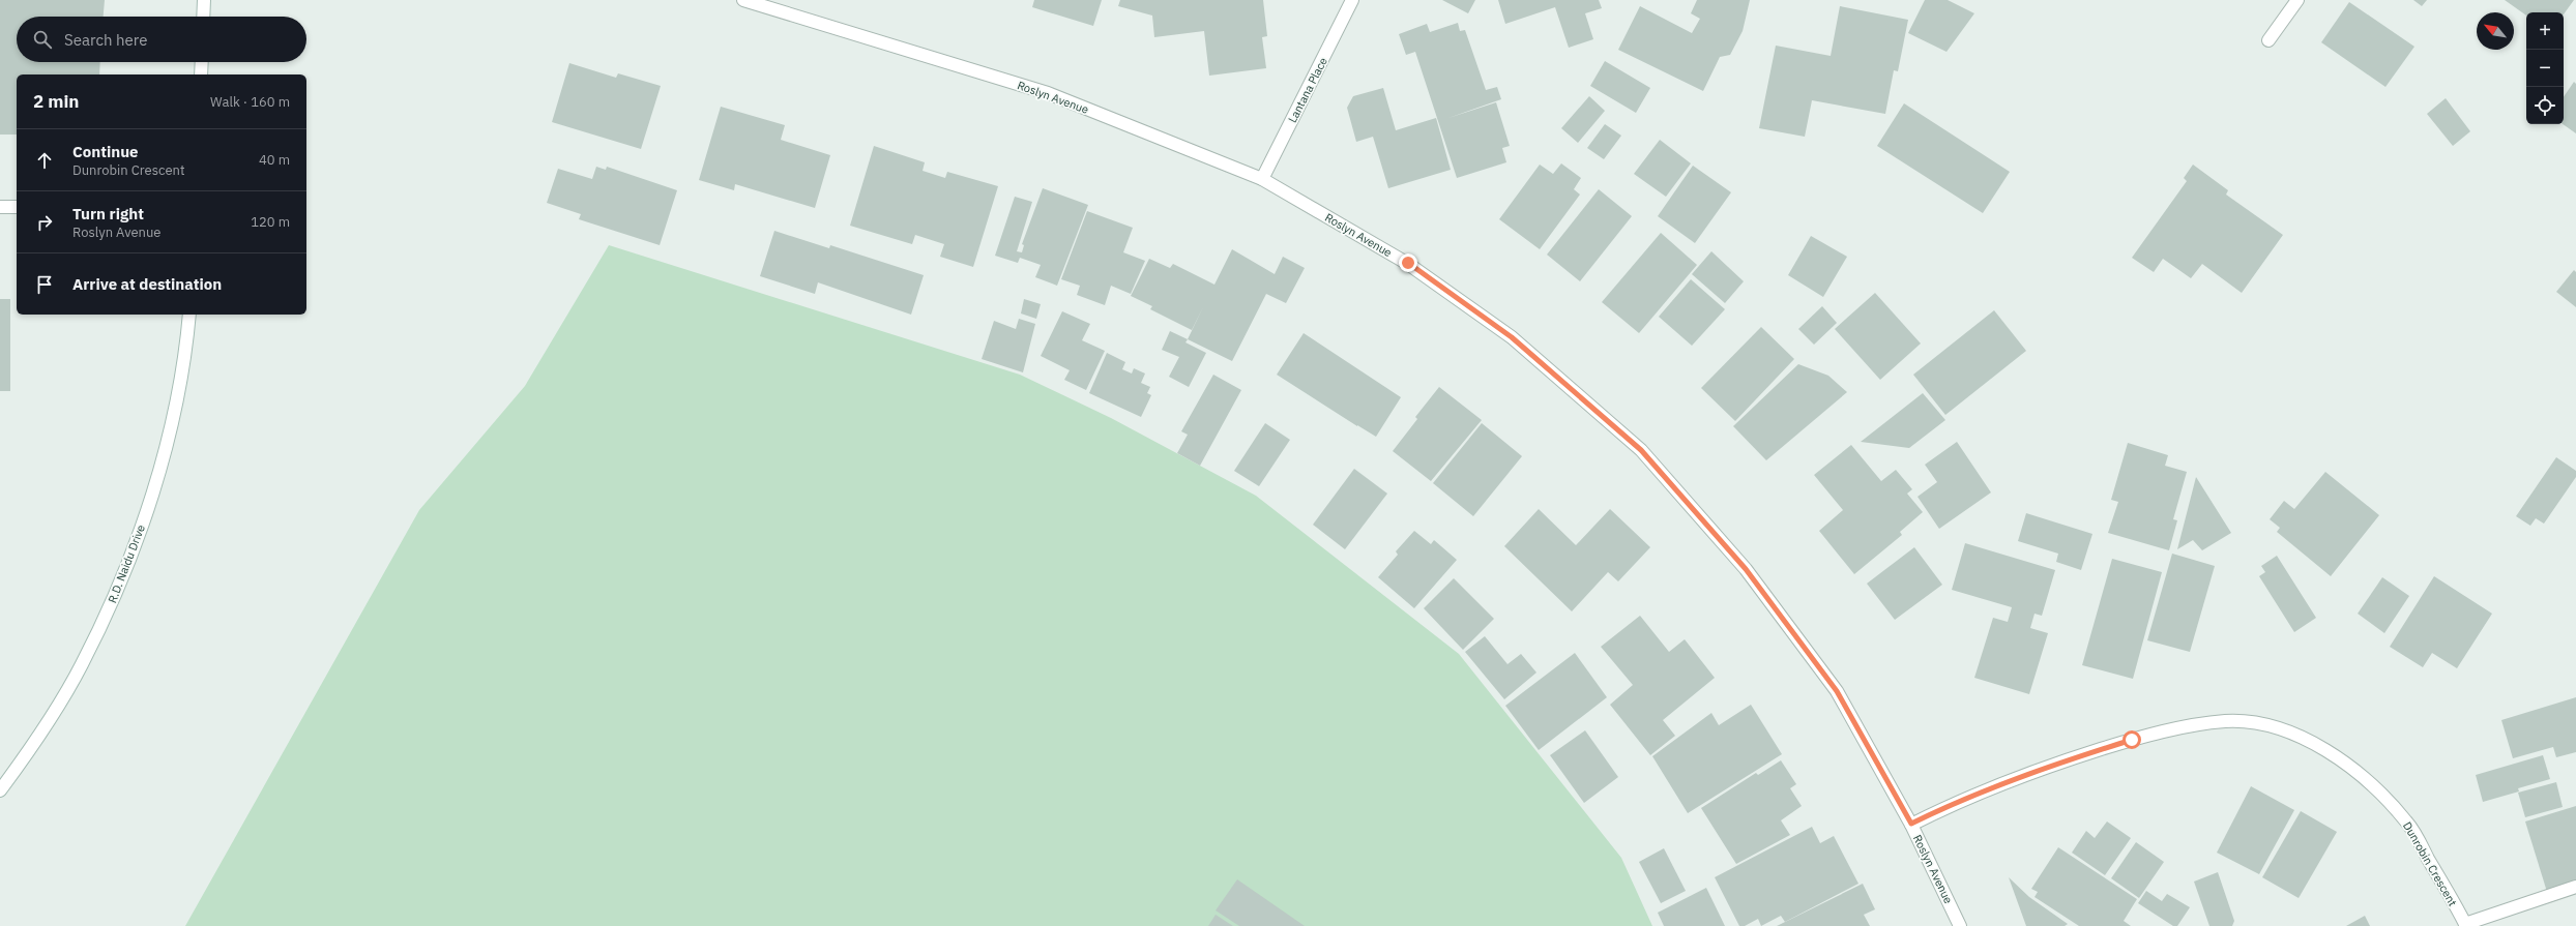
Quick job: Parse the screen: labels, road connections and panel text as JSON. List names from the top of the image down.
{
  "streets": {
    "street": [
      "Lantana Place",
      "Roslyn Avenue",
      "R.D. Naidu Drive",
      "Dunrobin Crescent"
    ]
  },
  "crossings": [
    ["Lantana Place", "Roslyn Avenue"],
    ["Roslyn Avenue", "Dunrobin Crescent"]
  ],
  "north": "top left",
  "page": {
    "map_buttons": ["+", "−"],
    "search": "Search here",
    "heading": ["2 min", "Walk · 160 m"],
    "list": [
      ["Continue", "Dunrobin Crescent", "40 m"],
      ["Turn right", "Roslyn Avenue", "120 m"],
      "Arrive at destination"
    ]
  }
}
